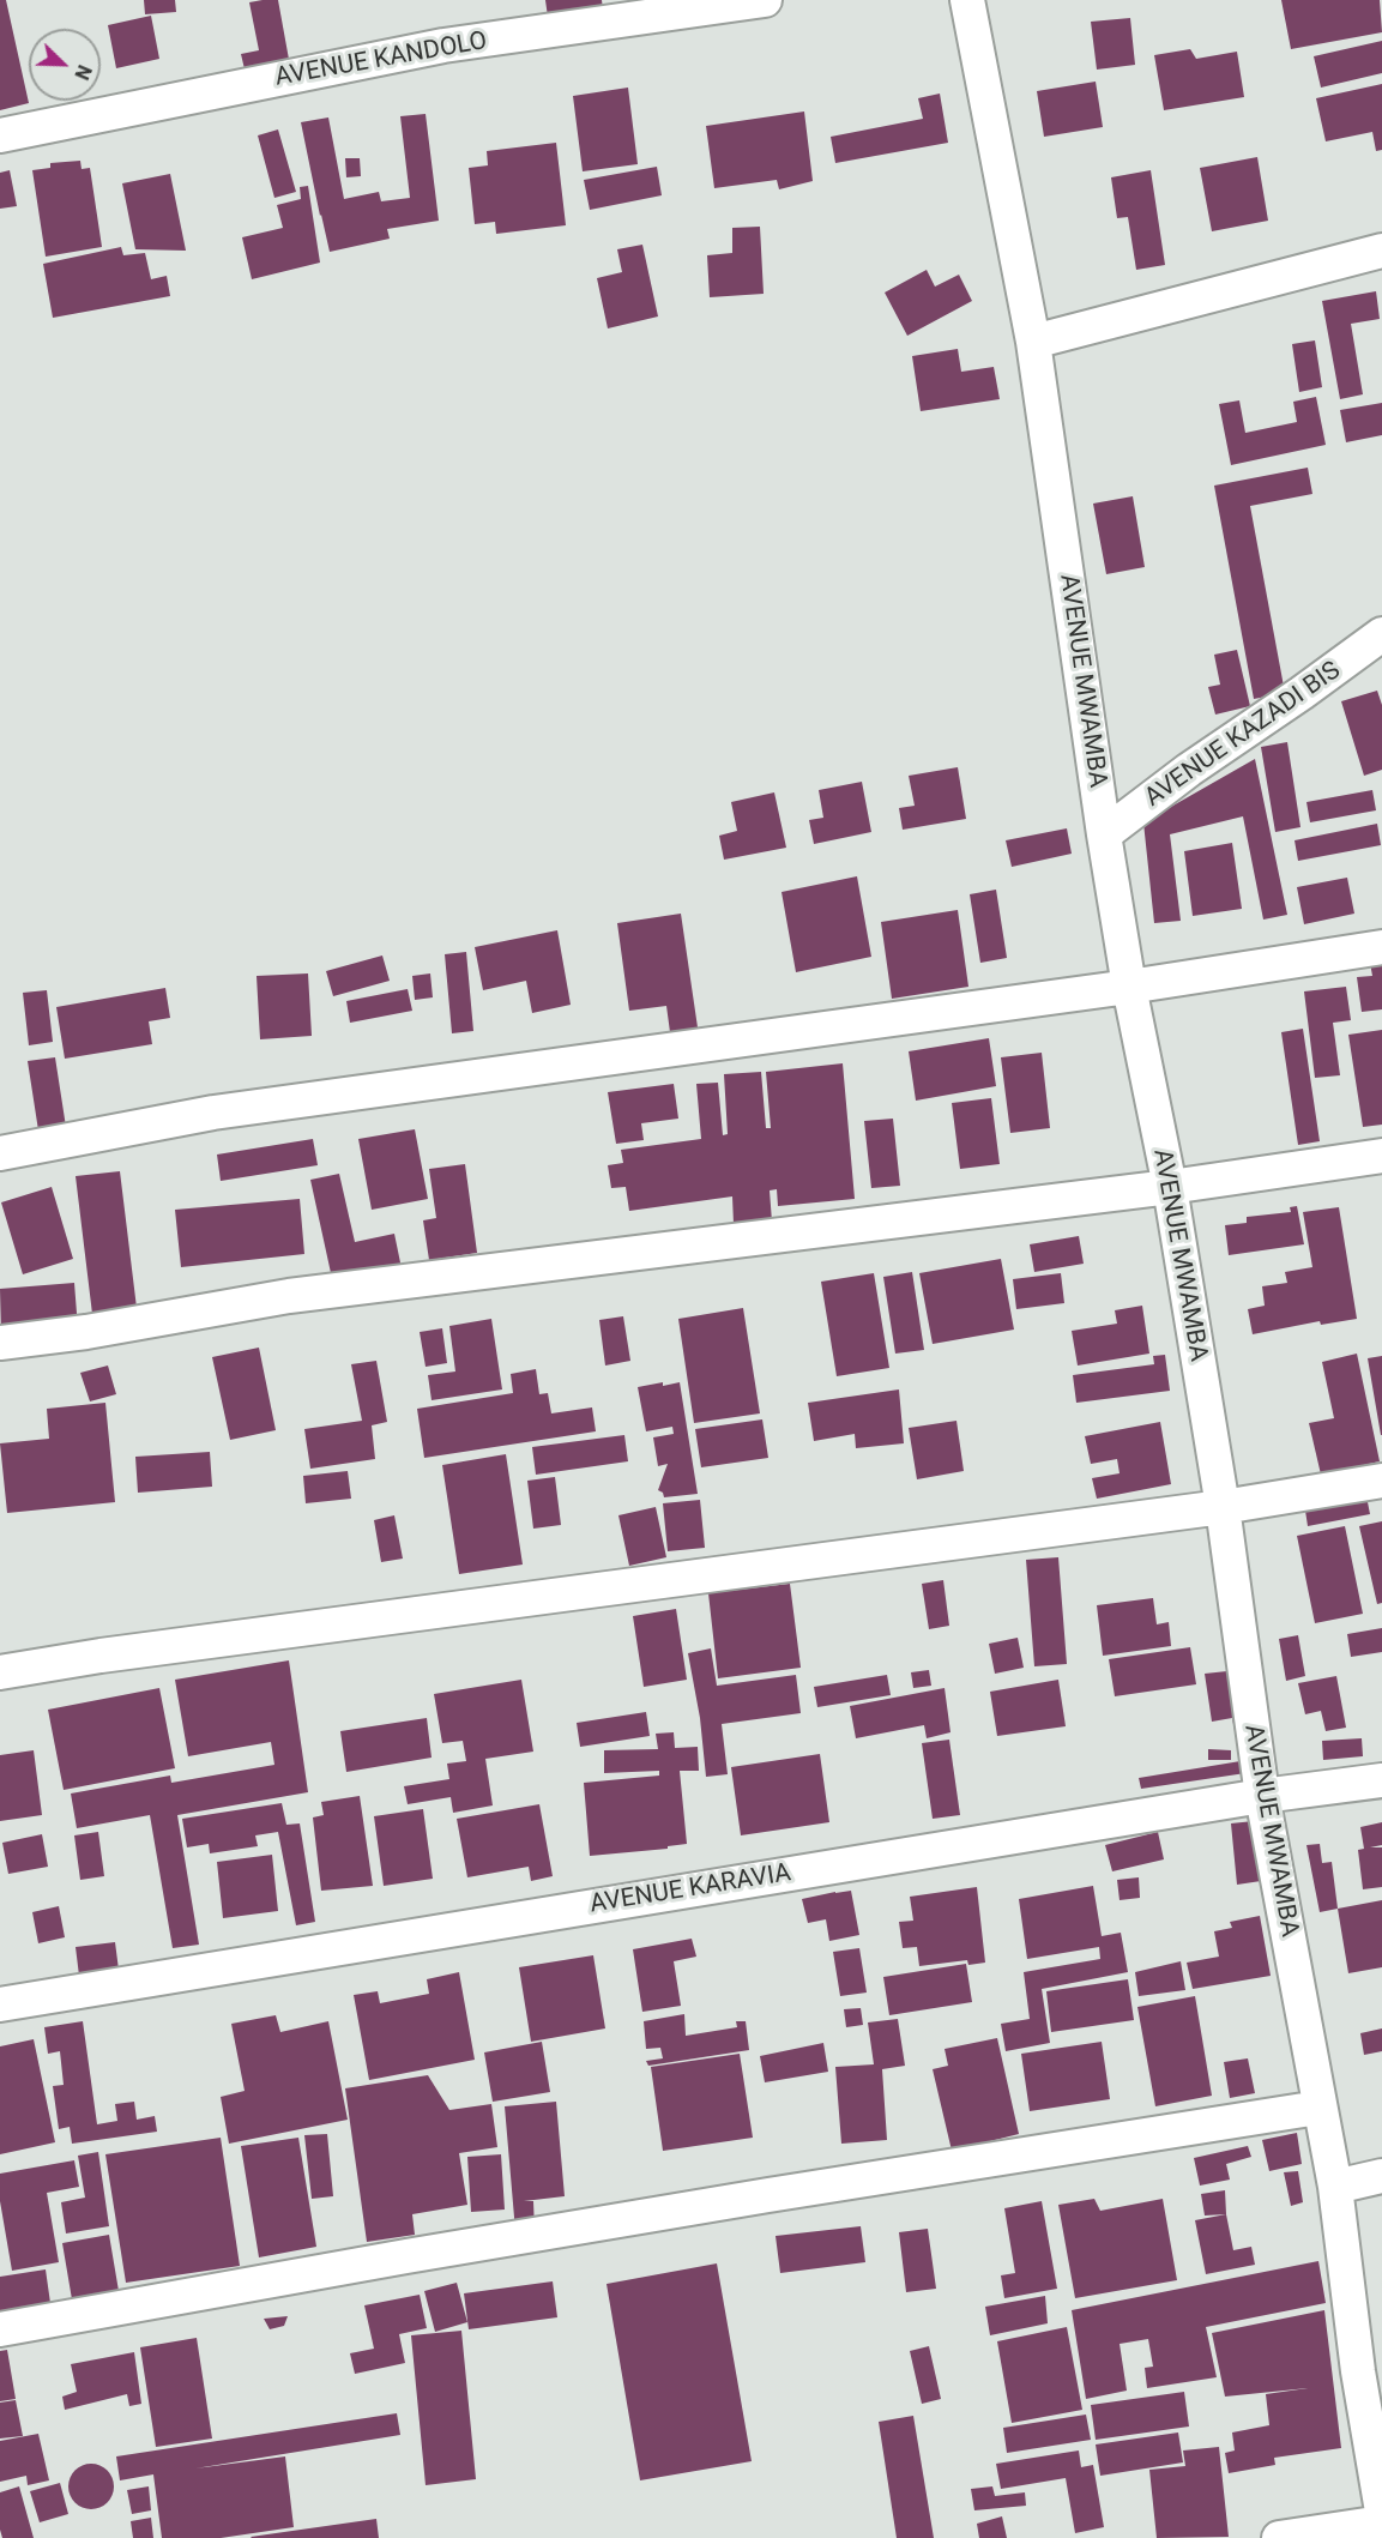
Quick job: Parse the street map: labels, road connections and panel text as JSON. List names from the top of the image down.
{
  "streets": {
    "street": [
      "AVENUE KANDOLO",
      "AVENUE MWAMBA",
      "AVENUE KAZADI BIS",
      "AVENUE KARAVIA"
    ]
  },
  "crossings": [
    ["AVENUE MWAMBA", "AVENUE KAZADI BIS"],
    ["AVENUE MWAMBA", "AVENUE KARAVIA"]
  ],
  "north": "bottom right"
}
